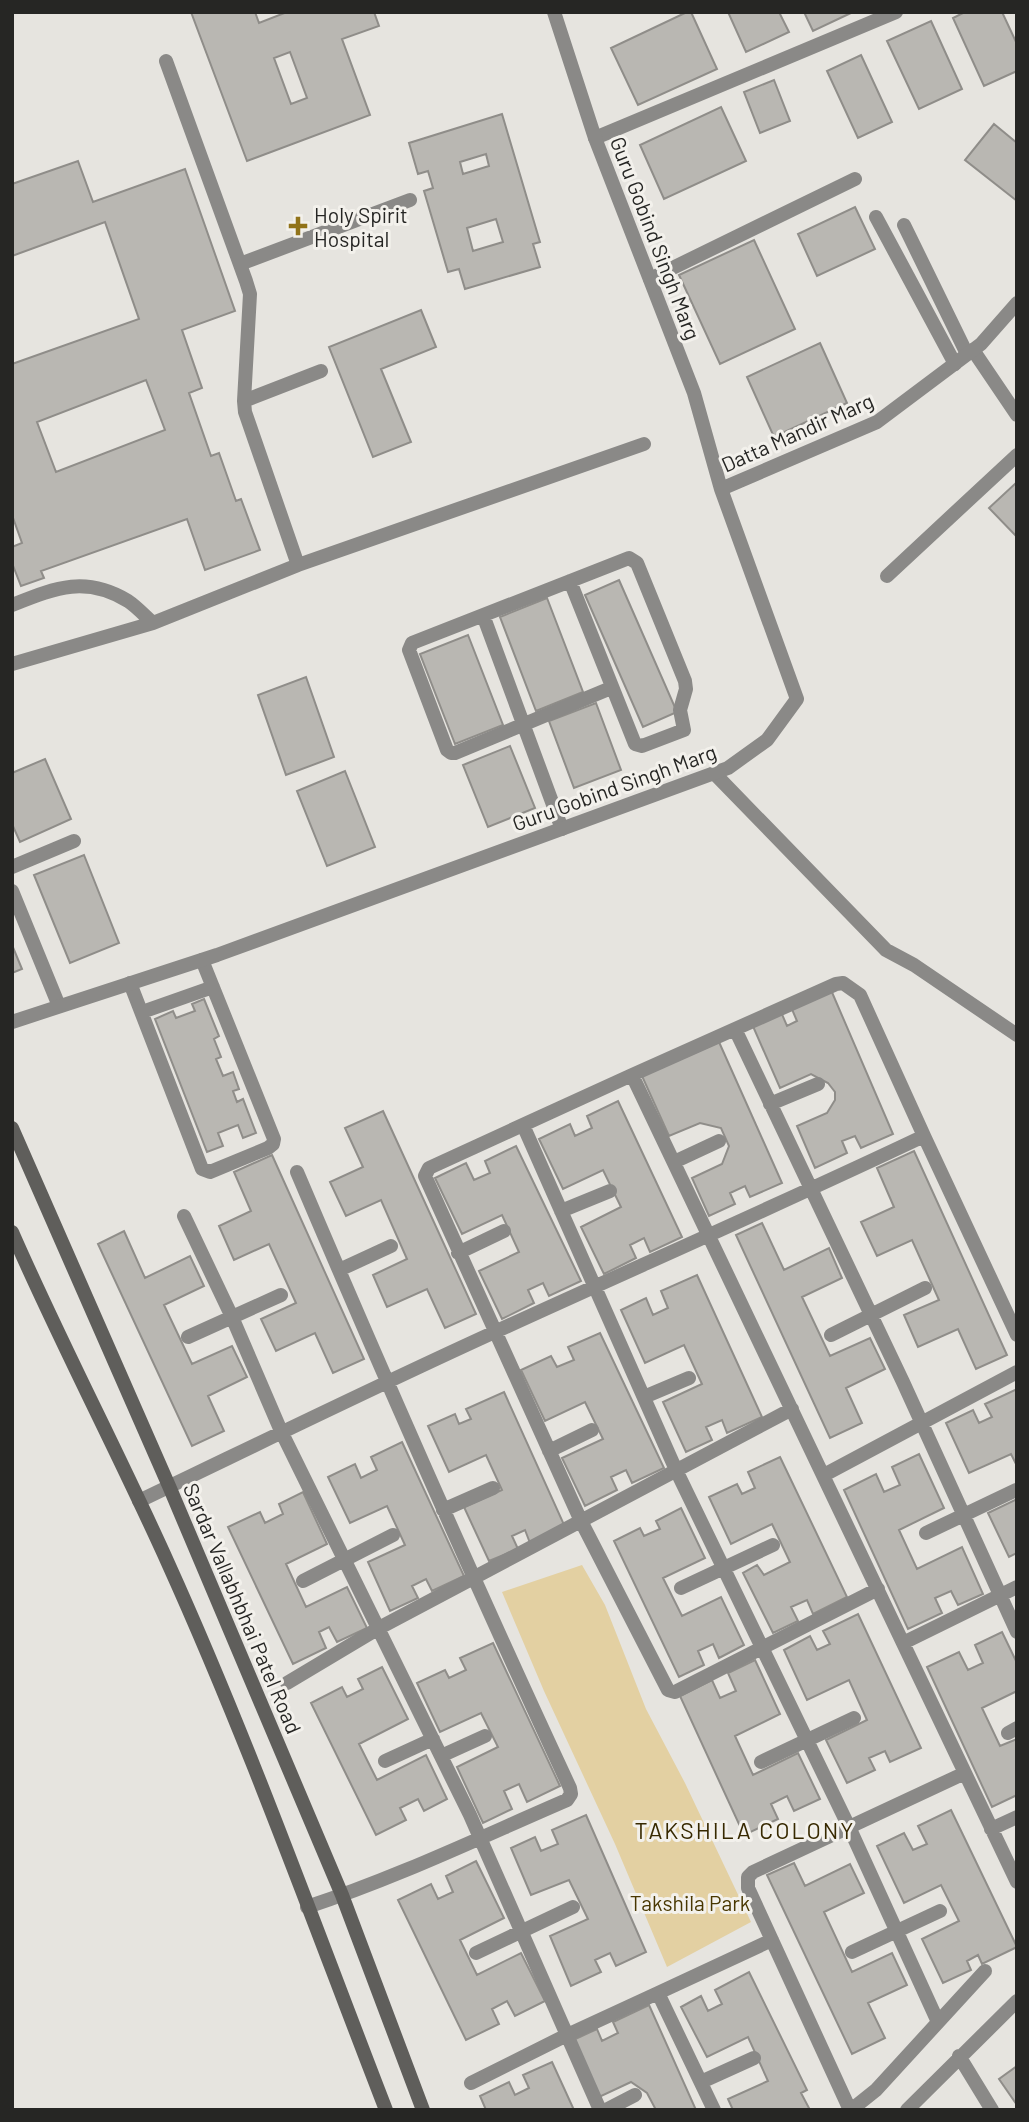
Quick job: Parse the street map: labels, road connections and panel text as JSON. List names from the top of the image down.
{
  "streets": {
    "main road": ["Sardar Vallabhbhai Patel Road"],
    "street": ["Guru Gobind Singh Marg", "Datta Mandir Marg"]
  },
  "crossings": [
    ["Guru Gobind Singh Marg", "Datta Mandir Marg"]
  ],
  "districts": ["TAKSHILA COLONY"],
  "parks": ["Takshila Park"],
  "places": {
    "health": ["Holy Spirit Hospital"]
  }
}
